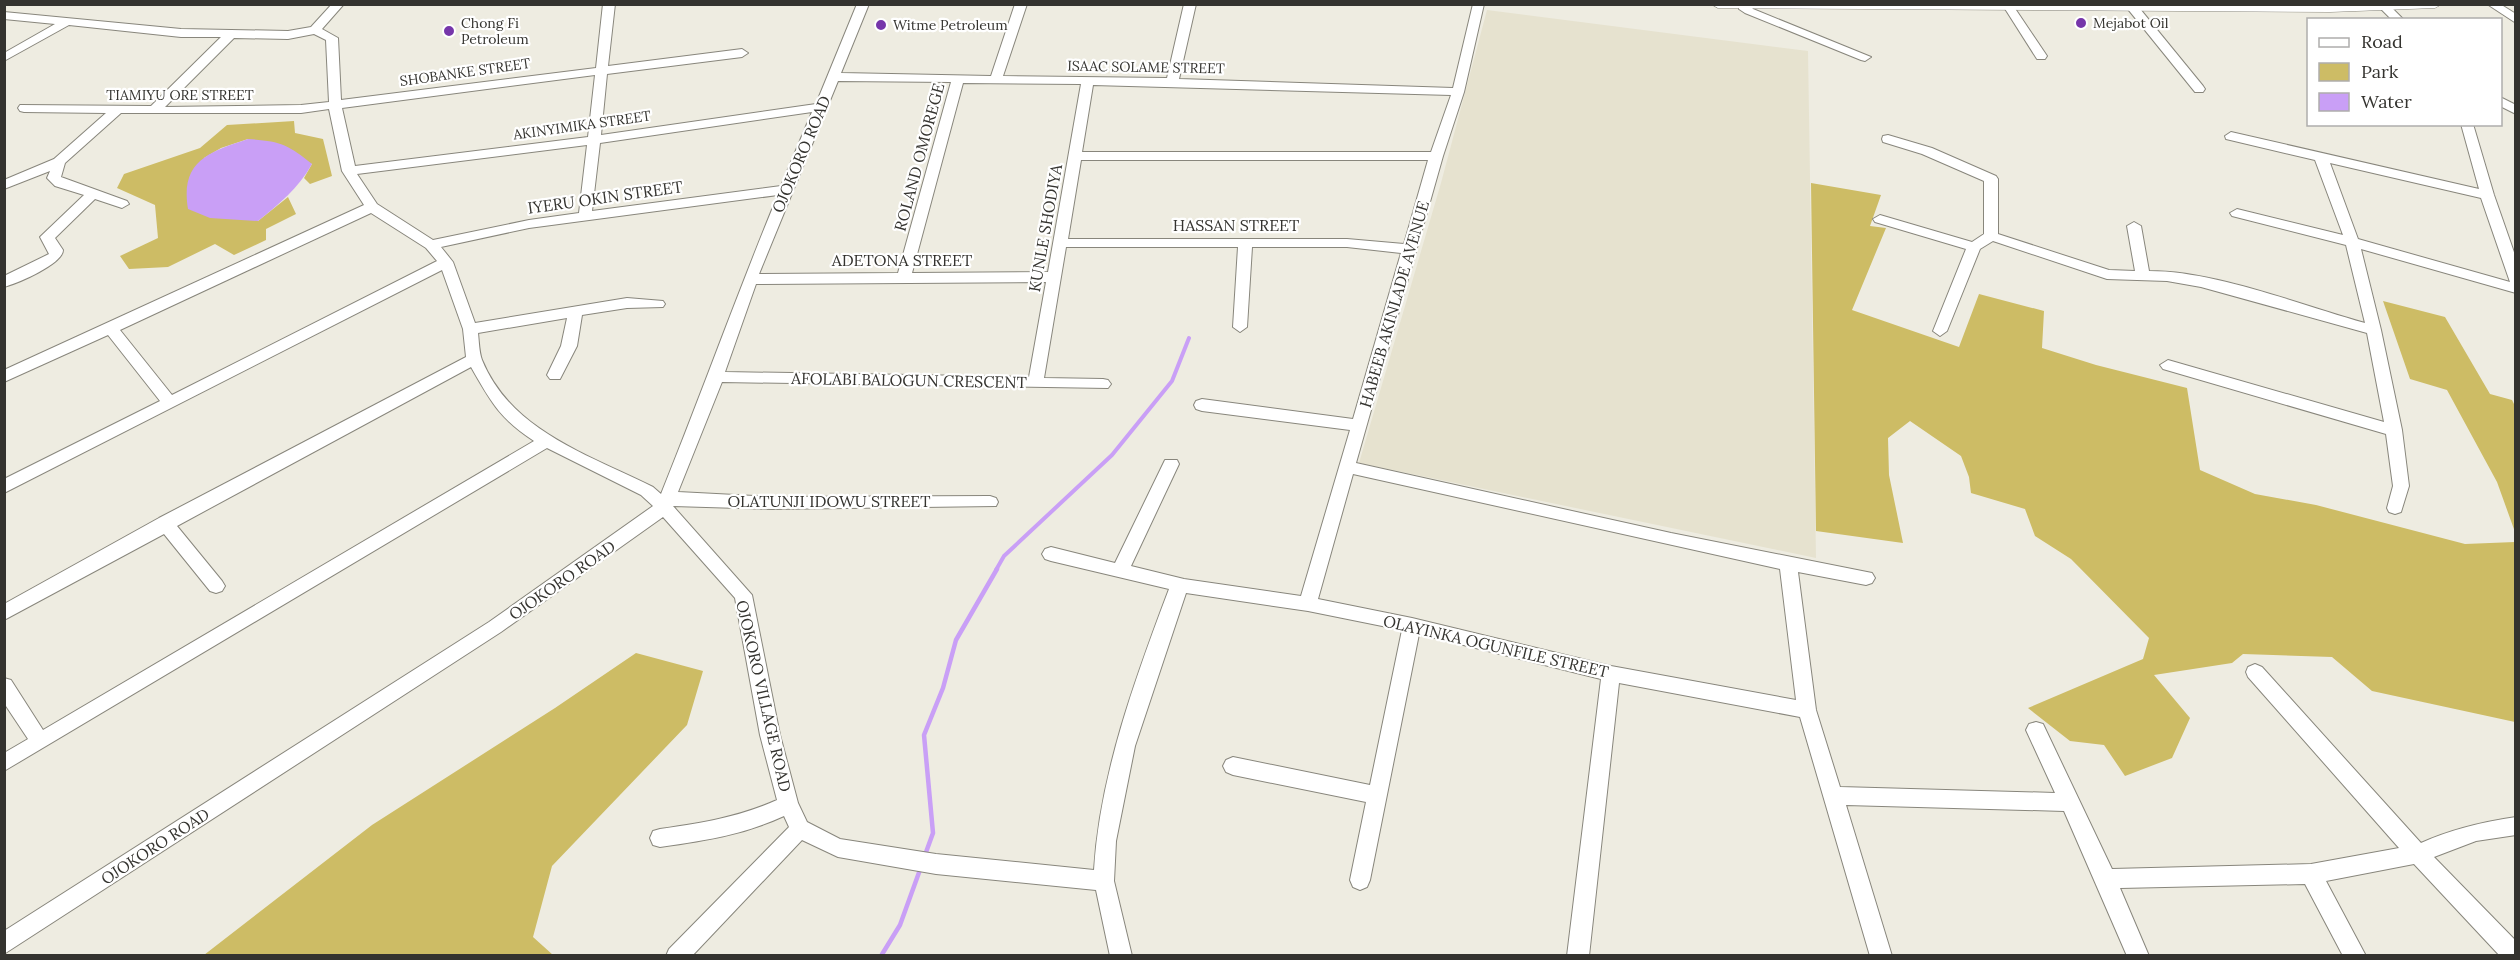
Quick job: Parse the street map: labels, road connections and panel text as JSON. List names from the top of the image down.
{
  "streets": {
    "street": [
      "ISAAC SOLAME STREET",
      "SHOBANKE STREET",
      "TIAMIYU ORE STREET",
      "AKINYIMIKA STREET",
      "OJOKORO ROAD",
      "ROLAND OMOREGE",
      "IYERU OKIN STREET",
      "HASSAN STREET",
      "KUNLE SHODIYA",
      "ADETONA STREET",
      "HABEEB AKINLADE AVENUE",
      "AFOLABI BALOGUN CRESCENT",
      "OLATUNJI IDOWU STREET",
      "OLAYINKA OGUNFILE STREET",
      "OJOKORO VILLAGE ROAD"
    ]
  },
  "crossings": [
    ["ISAAC SOLAME STREET", "OJOKORO ROAD"],
    ["ISAAC SOLAME STREET", "ROLAND OMOREGE"],
    ["ISAAC SOLAME STREET", "KUNLE SHODIYA"],
    ["ISAAC SOLAME STREET", "HABEEB AKINLADE AVENUE"],
    ["SHOBANKE STREET", "TIAMIYU ORE STREET"],
    ["AKINYIMIKA STREET", "OJOKORO ROAD"],
    ["OJOKORO ROAD", "IYERU OKIN STREET"],
    ["OJOKORO ROAD", "ADETONA STREET"],
    ["OJOKORO ROAD", "AFOLABI BALOGUN CRESCENT"],
    ["OJOKORO ROAD", "OLATUNJI IDOWU STREET"],
    ["OJOKORO ROAD", "OJOKORO VILLAGE ROAD"],
    ["ROLAND OMOREGE", "ADETONA STREET"],
    ["HASSAN STREET", "KUNLE SHODIYA"],
    ["HASSAN STREET", "HABEEB AKINLADE AVENUE"],
    ["KUNLE SHODIYA", "ADETONA STREET"],
    ["KUNLE SHODIYA", "AFOLABI BALOGUN CRESCENT"],
    ["HABEEB AKINLADE AVENUE", "OLAYINKA OGUNFILE STREET"],
    ["OLATUNJI IDOWU STREET", "OJOKORO VILLAGE ROAD"]
  ],
  "places": ["Mejabot Oil", "Witme Petroleum", "Chong Fi Petroleum"],
  "legend": ["Road", "Park", "Water"]
}
